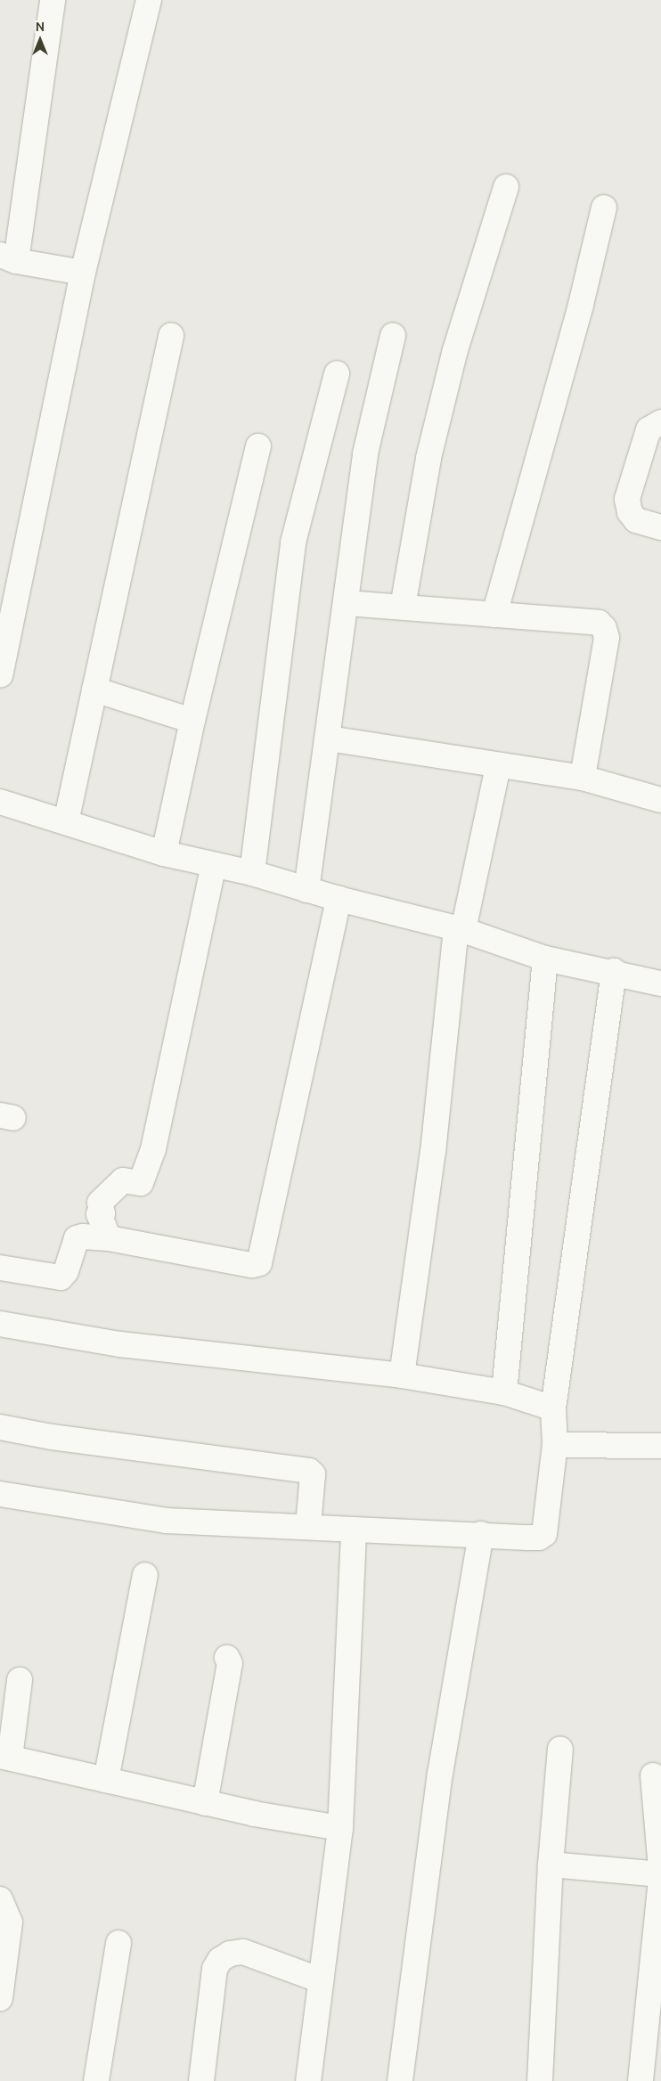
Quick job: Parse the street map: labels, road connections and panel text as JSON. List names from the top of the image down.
{
  "north": "top"
}
